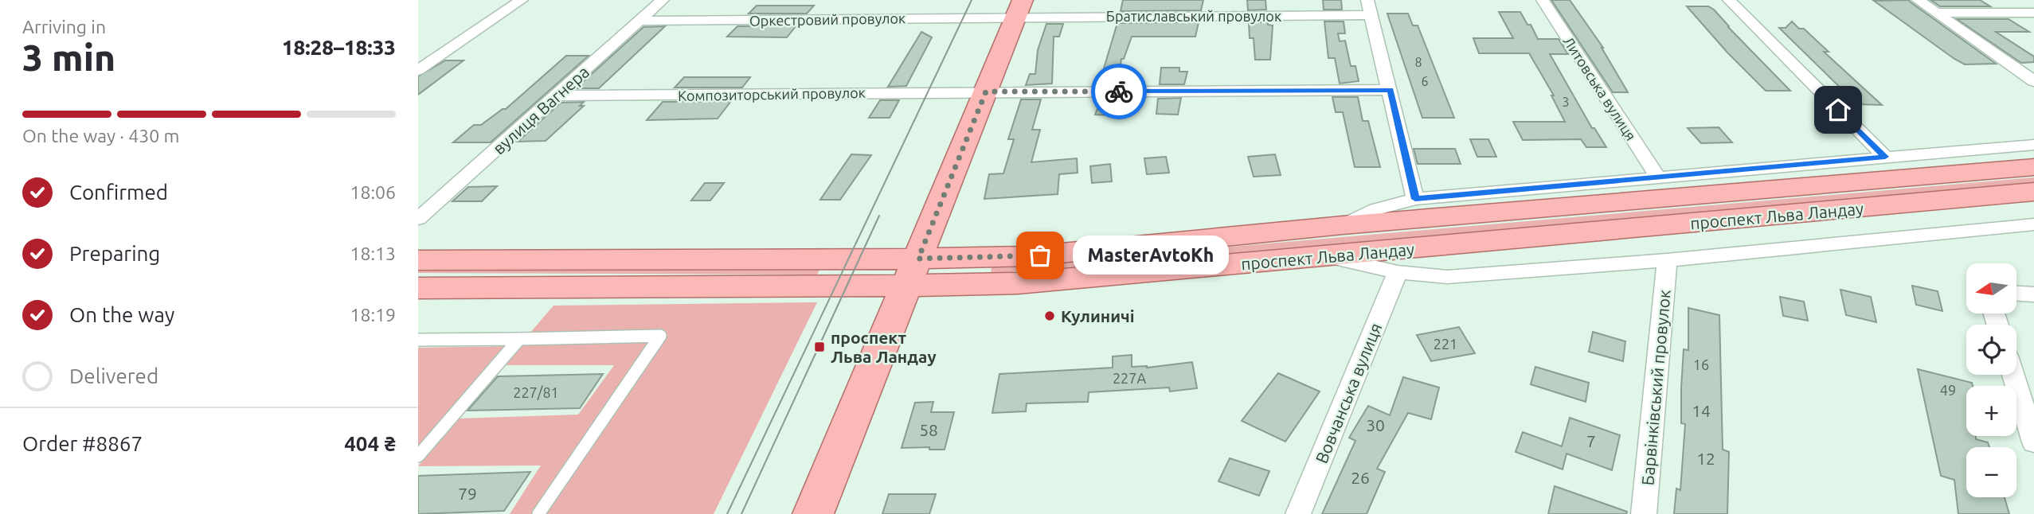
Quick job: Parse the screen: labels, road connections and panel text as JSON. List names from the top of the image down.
{
  "streets": {
    "main road": ["проспект Льва Ландау"],
    "street": [
      "Братиславський провулок",
      "Оркестровий провулок",
      "Литовська вулиця",
      "Композиторський провулок",
      "вулиця Вагнера",
      "Барвінківський провулок",
      "Вовчанська вулиця"
    ]
  },
  "crossings": [
    ["Братиславський провулок", "Оркестровий провулок"],
    ["Оркестровий провулок", "вулиця Вагнера"],
    ["Композиторський провулок", "вулиця Вагнера"]
  ],
  "places": {
    "other": ["MasterAvtoKh", "Кулиничі"],
    "transit": ["проспект Льва Ландау"]
  },
  "house_numbers": [
    "8",
    "6",
    "3",
    "221",
    "16",
    "227А",
    "49",
    "227/81",
    "14",
    "30",
    "58",
    "7",
    "12",
    "26",
    "79"
  ],
  "north": "left",
  "page": {
    "heading": ["3 min", "Arriving in", "18:28–18:33"],
    "panel": ["Order #8867", "404 ₴"],
    "bar": "On the way · 430 m",
    "list": [
      ["Confirmed", "18:06"],
      ["Preparing", "18:13"],
      ["On the way", "18:19"],
      "Delivered"
    ],
    "bubble": "MasterAvtoKh",
    "map_buttons": ["+", "−"]
  }
}
